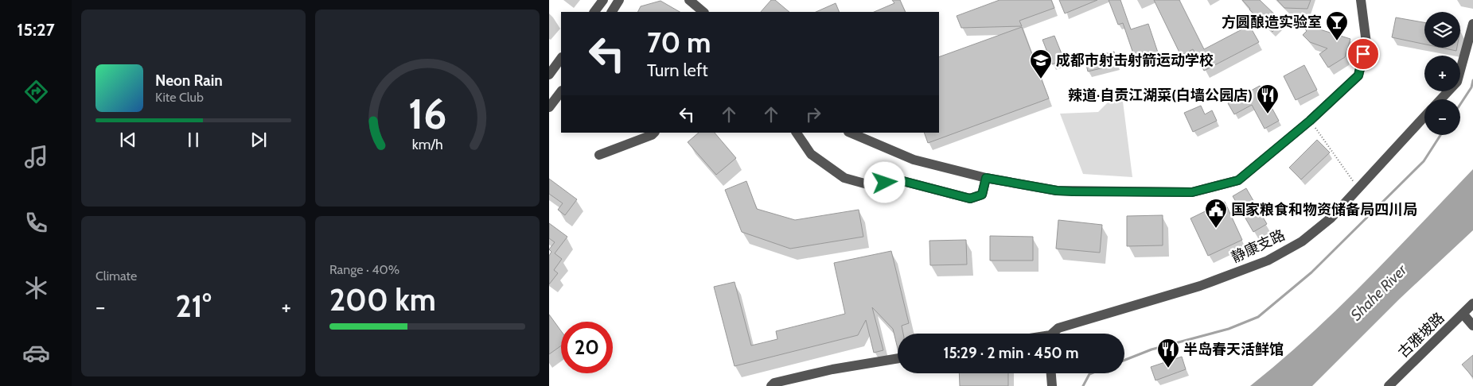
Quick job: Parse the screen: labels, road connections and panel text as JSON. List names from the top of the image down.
{
  "streets": {
    "street": ["静康支路", "古雅坡路"]
  },
  "water": ["Shahe River"],
  "places": {
    "bar": ["方圆酿造实验室"],
    "school or university": ["成都市射击射箭运动学校"],
    "restaurant": ["辣道·自贡江湖菜(白墙公园店)", "半岛春天活鲜馆"],
    "public building": ["国家粮食和物资储备局四川局"]
  },
  "page": {
    "tabs": "15:27",
    "map_buttons": ["+", "−"],
    "turn": ["70 m", "Turn left"],
    "song": ["Neon Rain", "Kite Club"],
    "tile": [
      "Climate",
      ["Range · 40%", "200 km"]
    ],
    "heat": ["−", "21°", "+"],
    "limit": "20",
    "trip": "15:29 · 2 min · 450 m",
    "gauge": ["16", "km/h"]
  }
}
